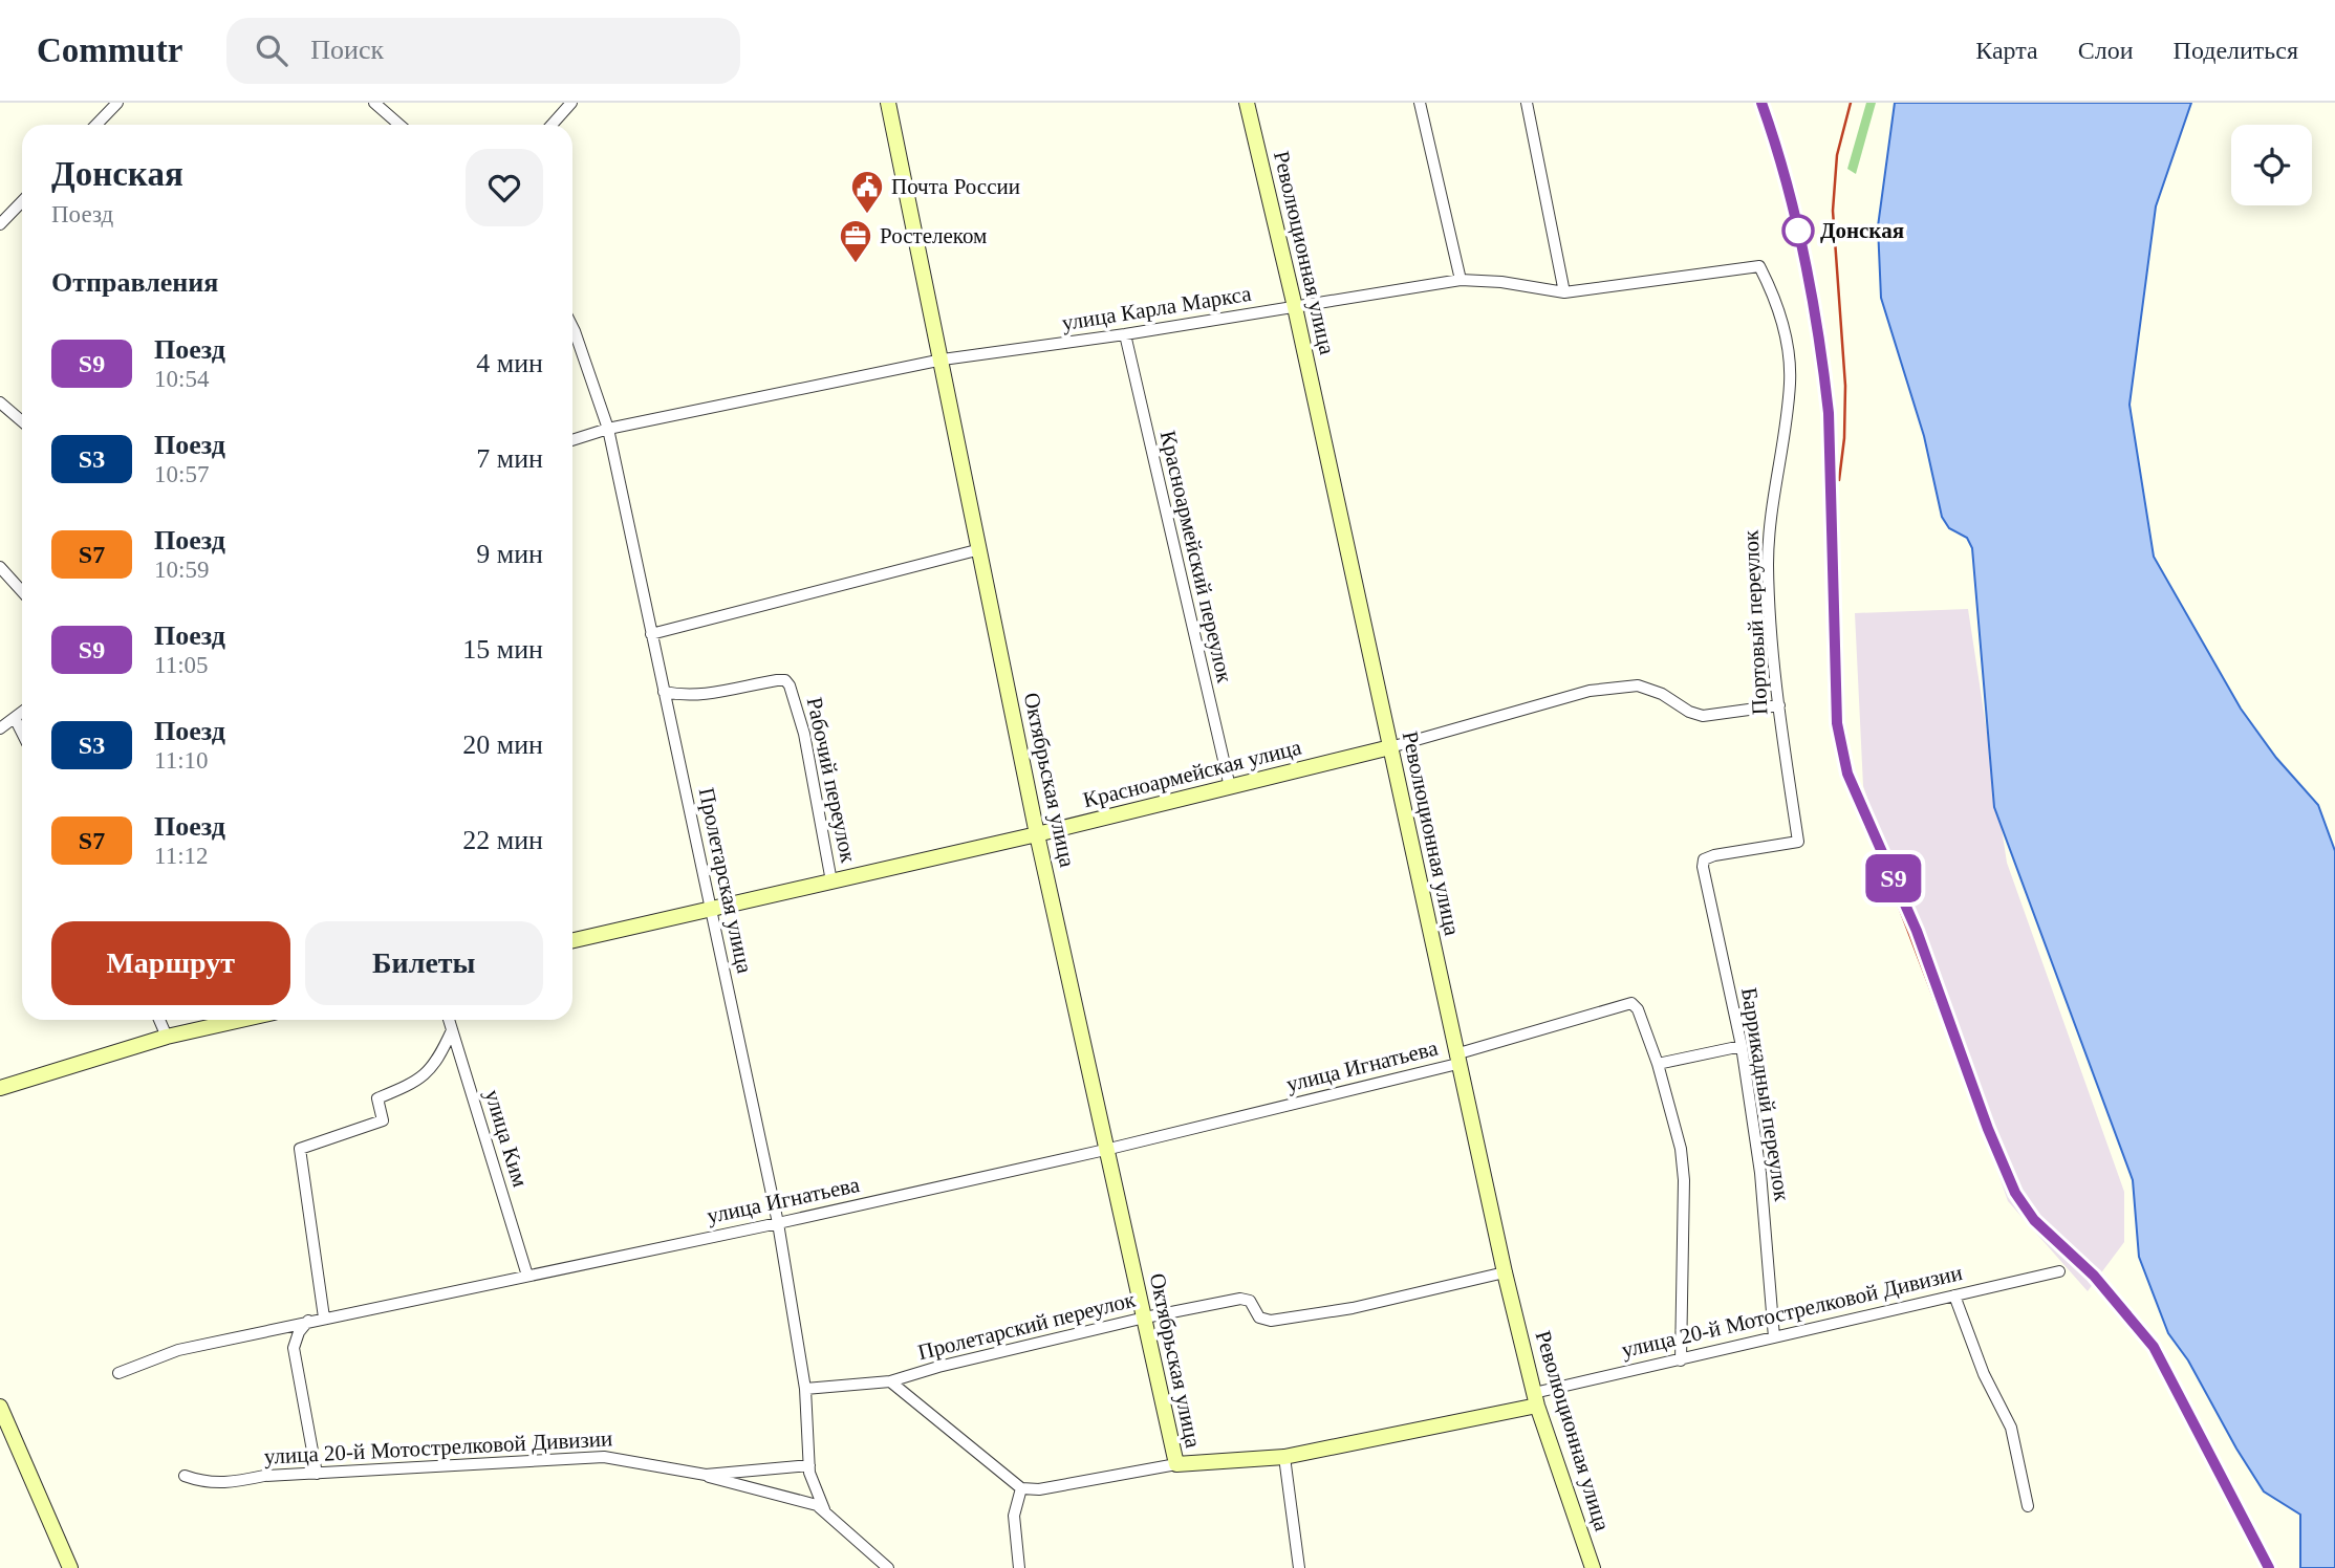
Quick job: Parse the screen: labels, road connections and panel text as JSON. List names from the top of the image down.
{
  "streets": {
    "street": [
      "Революционная улица",
      "улица Карла Маркса",
      "Красноармейский переулок",
      "Портовый переулок",
      "Красноармейская улица",
      "Рабочий переулок",
      "Октябрьская улица",
      "Пролетарская улица",
      "улица Игнатьева",
      "Баррикадный переулок",
      "улица Ким",
      "улица 20-й Мотострелковой Дивизии",
      "Пролетарский переулок"
    ]
  },
  "crossings": [
    ["Революционная улица", "улица Карла Маркса"],
    ["Революционная улица", "Красноармейская улица"],
    ["Революционная улица", "улица Игнатьева"],
    ["Революционная улица", "улица 20-й Мотострелковой Дивизии"],
    ["Революционная улица", "Пролетарский переулок"],
    ["улица Карла Маркса", "Красноармейский переулок"],
    ["улица Карла Маркса", "Портовый переулок"],
    ["улица Карла Маркса", "Октябрьская улица"],
    ["улица Карла Маркса", "Пролетарская улица"],
    ["Красноармейский переулок", "Красноармейская улица"],
    ["Портовый переулок", "Красноармейская улица"],
    ["Портовый переулок", "Баррикадный переулок"],
    ["Красноармейская улица", "Рабочий переулок"],
    ["Красноармейская улица", "Октябрьская улица"],
    ["Красноармейская улица", "Пролетарская улица"],
    ["Рабочий переулок", "Пролетарская улица"],
    ["Октябрьская улица", "улица Игнатьева"],
    ["Октябрьская улица", "улица 20-й Мотострелковой Дивизии"],
    ["Октябрьская улица", "Пролетарский переулок"],
    ["Пролетарская улица", "улица Игнатьева"],
    ["Пролетарская улица", "улица 20-й Мотострелковой Дивизии"],
    ["Пролетарская улица", "Пролетарский переулок"],
    ["улица Игнатьева", "улица Ким"],
    ["Баррикадный переулок", "улица 20-й Мотострелковой Дивизии"]
  ],
  "places": {
    "public building": ["Почта России"],
    "other": ["Донская"],
    "office": ["Ростелеком"]
  },
  "page": {
    "header": "Commutr",
    "search": "Поиск",
    "nav": ["Карта", "Слои", "Поделиться"],
    "on_map": "S9",
    "heading": [
      ["Донская", "Поезд"],
      "Отправления"
    ],
    "list": [
      {
        "mark": "S9",
        "name": "Поезд",
        "note": "10:54",
        "value": "4 мин"
      },
      {
        "mark": "S3",
        "name": "Поезд",
        "note": "10:57",
        "value": "7 мин"
      },
      {
        "mark": "S7",
        "name": "Поезд",
        "note": "10:59",
        "value": "9 мин"
      },
      {
        "mark": "S9",
        "name": "Поезд",
        "note": "11:05",
        "value": "15 мин"
      },
      {
        "mark": "S3",
        "name": "Поезд",
        "note": "11:10",
        "value": "20 мин"
      },
      {
        "mark": "S7",
        "name": "Поезд",
        "note": "11:12",
        "value": "22 мин"
      }
    ],
    "buttons": ["Маршрут", "Билеты"]
  }
}
